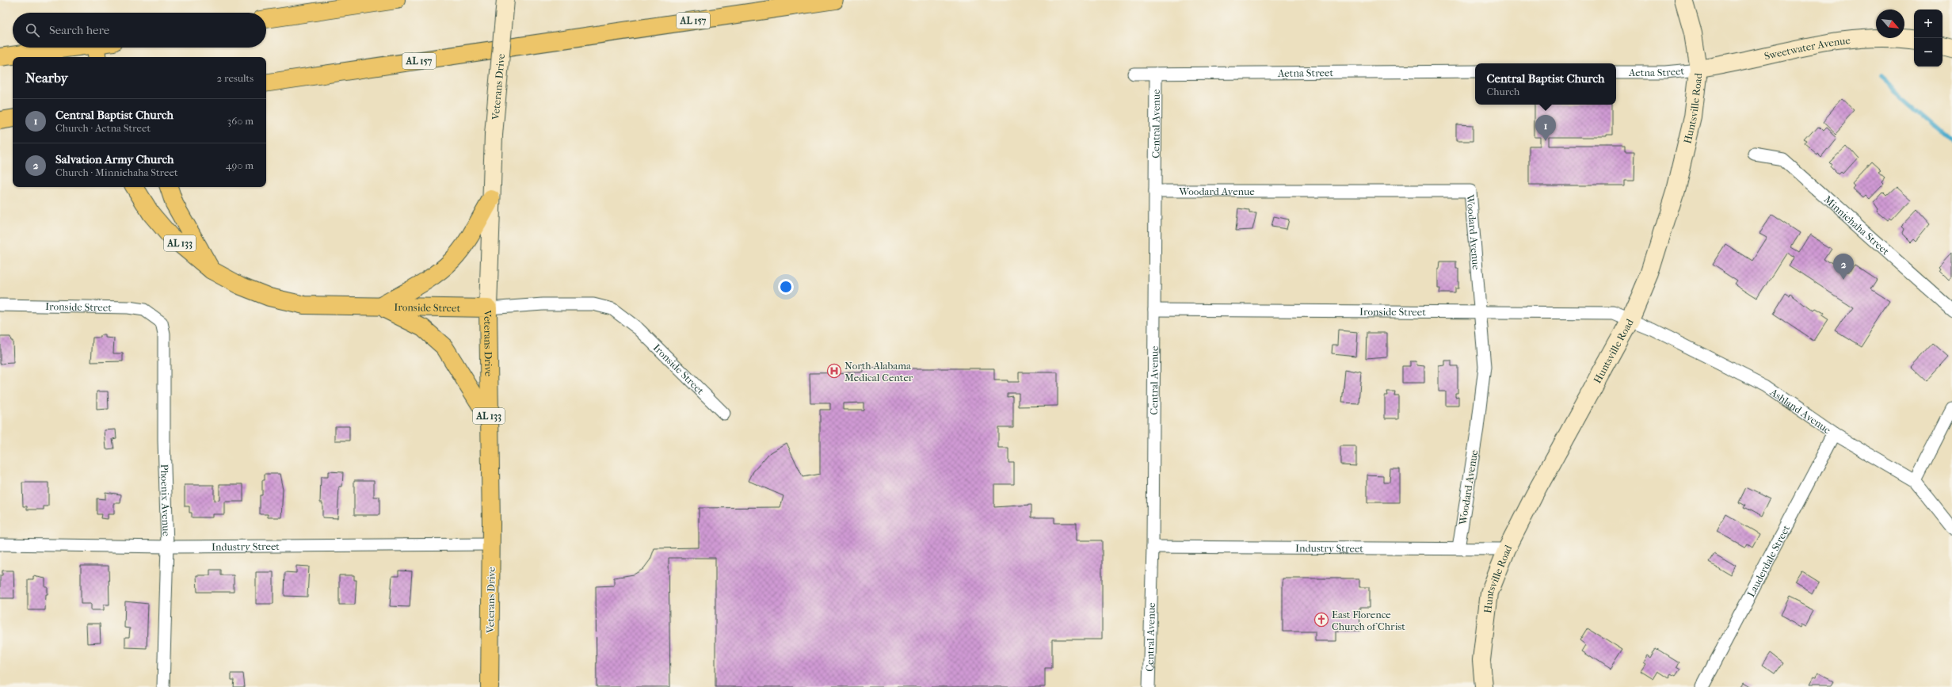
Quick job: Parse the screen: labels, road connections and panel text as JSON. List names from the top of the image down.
{
  "streets": {
    "main road": [
      "AL 157",
      "Sweetwater Avenue",
      "Veterans Drive",
      "Huntsville Road",
      "AL 133",
      "Ironside Street"
    ],
    "street": [
      "Aetna Street",
      "Central Avenue",
      "Woodard Avenue",
      "Minniehaha Street",
      "Ashland Avenue",
      "Phoenix Avenue",
      "Industry Street",
      "Lauderdale Street"
    ]
  },
  "crossings": [
    ["Sweetwater Avenue", "Aetna Street"],
    ["Sweetwater Avenue", "Huntsville Road"],
    ["Aetna Street", "Huntsville Road"],
    ["Aetna Street", "Central Avenue"],
    ["Veterans Drive", "Ironside Street"],
    ["Veterans Drive", "Industry Street"],
    ["Huntsville Road", "Ironside Street"],
    ["Huntsville Road", "Ashland Avenue"],
    ["Huntsville Road", "Industry Street"],
    ["Central Avenue", "Woodard Avenue"],
    ["Central Avenue", "Ironside Street"],
    ["Central Avenue", "Industry Street"],
    ["Woodard Avenue", "Ironside Street"],
    ["Woodard Avenue", "Industry Street"],
    ["Ironside Street", "Ashland Avenue"],
    ["Ironside Street", "Phoenix Avenue"],
    ["Ashland Avenue", "Lauderdale Street"],
    ["Phoenix Avenue", "Industry Street"]
  ],
  "places": {
    "hospital": ["North Alabama Medical Center"],
    "church": ["East Florence Church of Christ"]
  },
  "north": "bottom right",
  "page": {
    "map_buttons": ["+", "−"],
    "search": "Search here",
    "heading": ["Nearby", "2 results"],
    "popup": ["Central Baptist Church", "Church"],
    "list": [
      {
        "mark": "1",
        "name": "Central Baptist Church",
        "note": "Church · Aetna Street",
        "value": "360 m"
      },
      {
        "mark": "2",
        "name": "Salvation Army Church",
        "note": "Church · Minniehaha Street",
        "value": "490 m"
      }
    ],
    "pins": ["1", "2"]
  }
}
